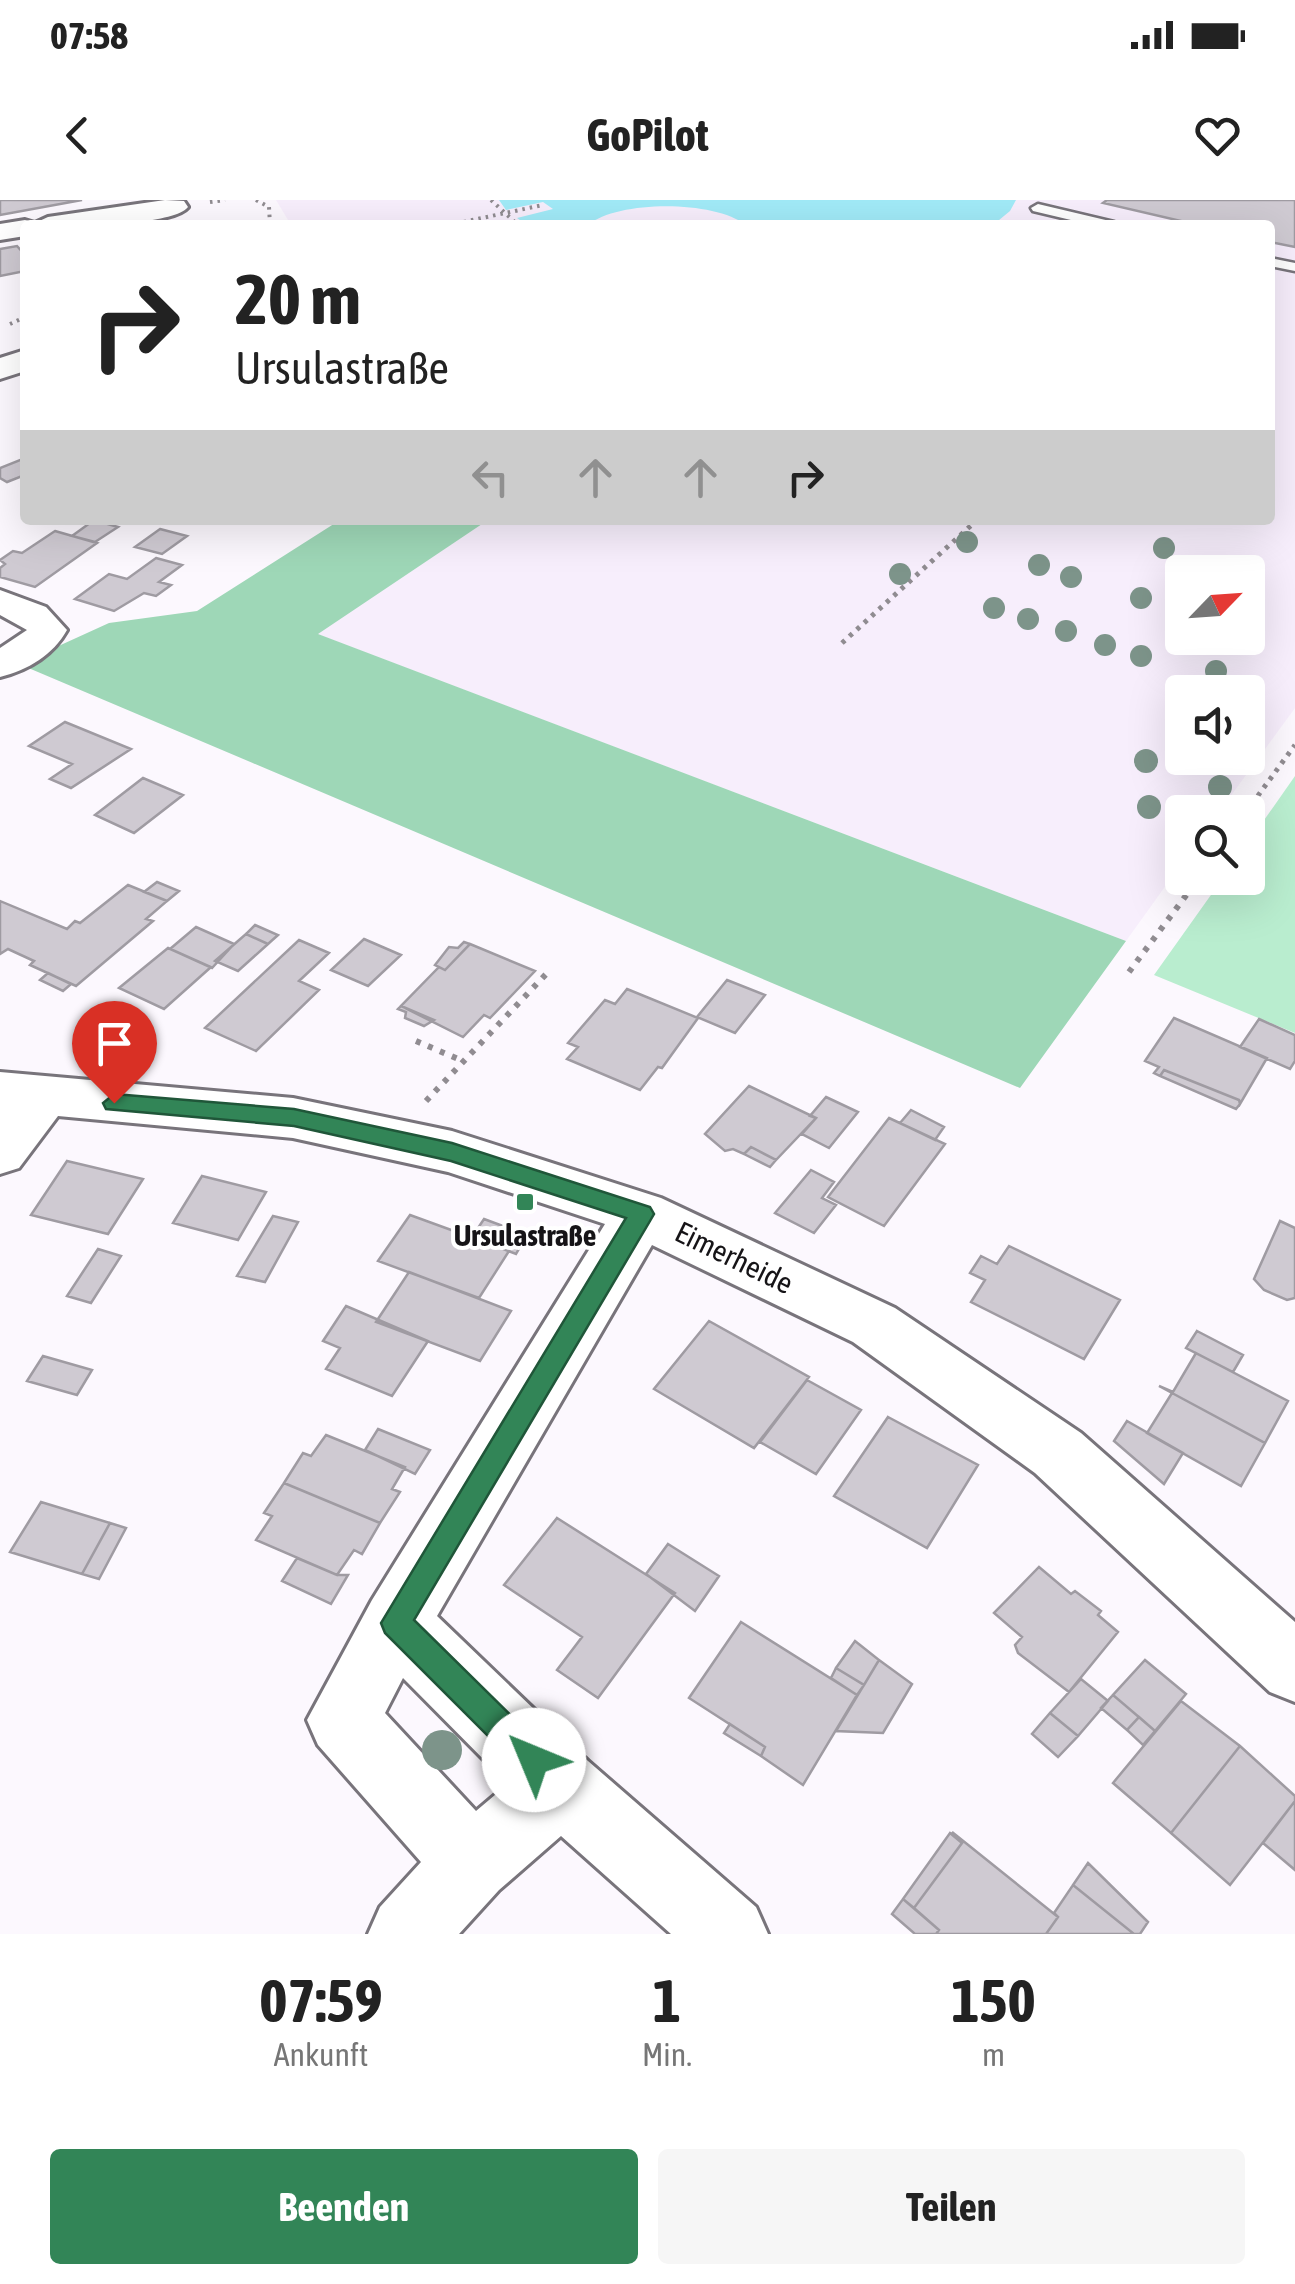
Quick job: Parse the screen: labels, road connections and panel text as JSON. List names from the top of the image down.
{
  "streets": {
    "street": ["Eimerheide"]
  },
  "places": {
    "transit": ["Ursulastraße"]
  },
  "north": "top right",
  "page": {
    "status": "07:58",
    "header": "GoPilot",
    "turn": ["20 m", "Ursulastraße"],
    "eta": [
      "07:59",
      "Ankunft",
      "1",
      "Min.",
      "150",
      "m"
    ],
    "buttons": ["Beenden", "Teilen"]
  }
}
